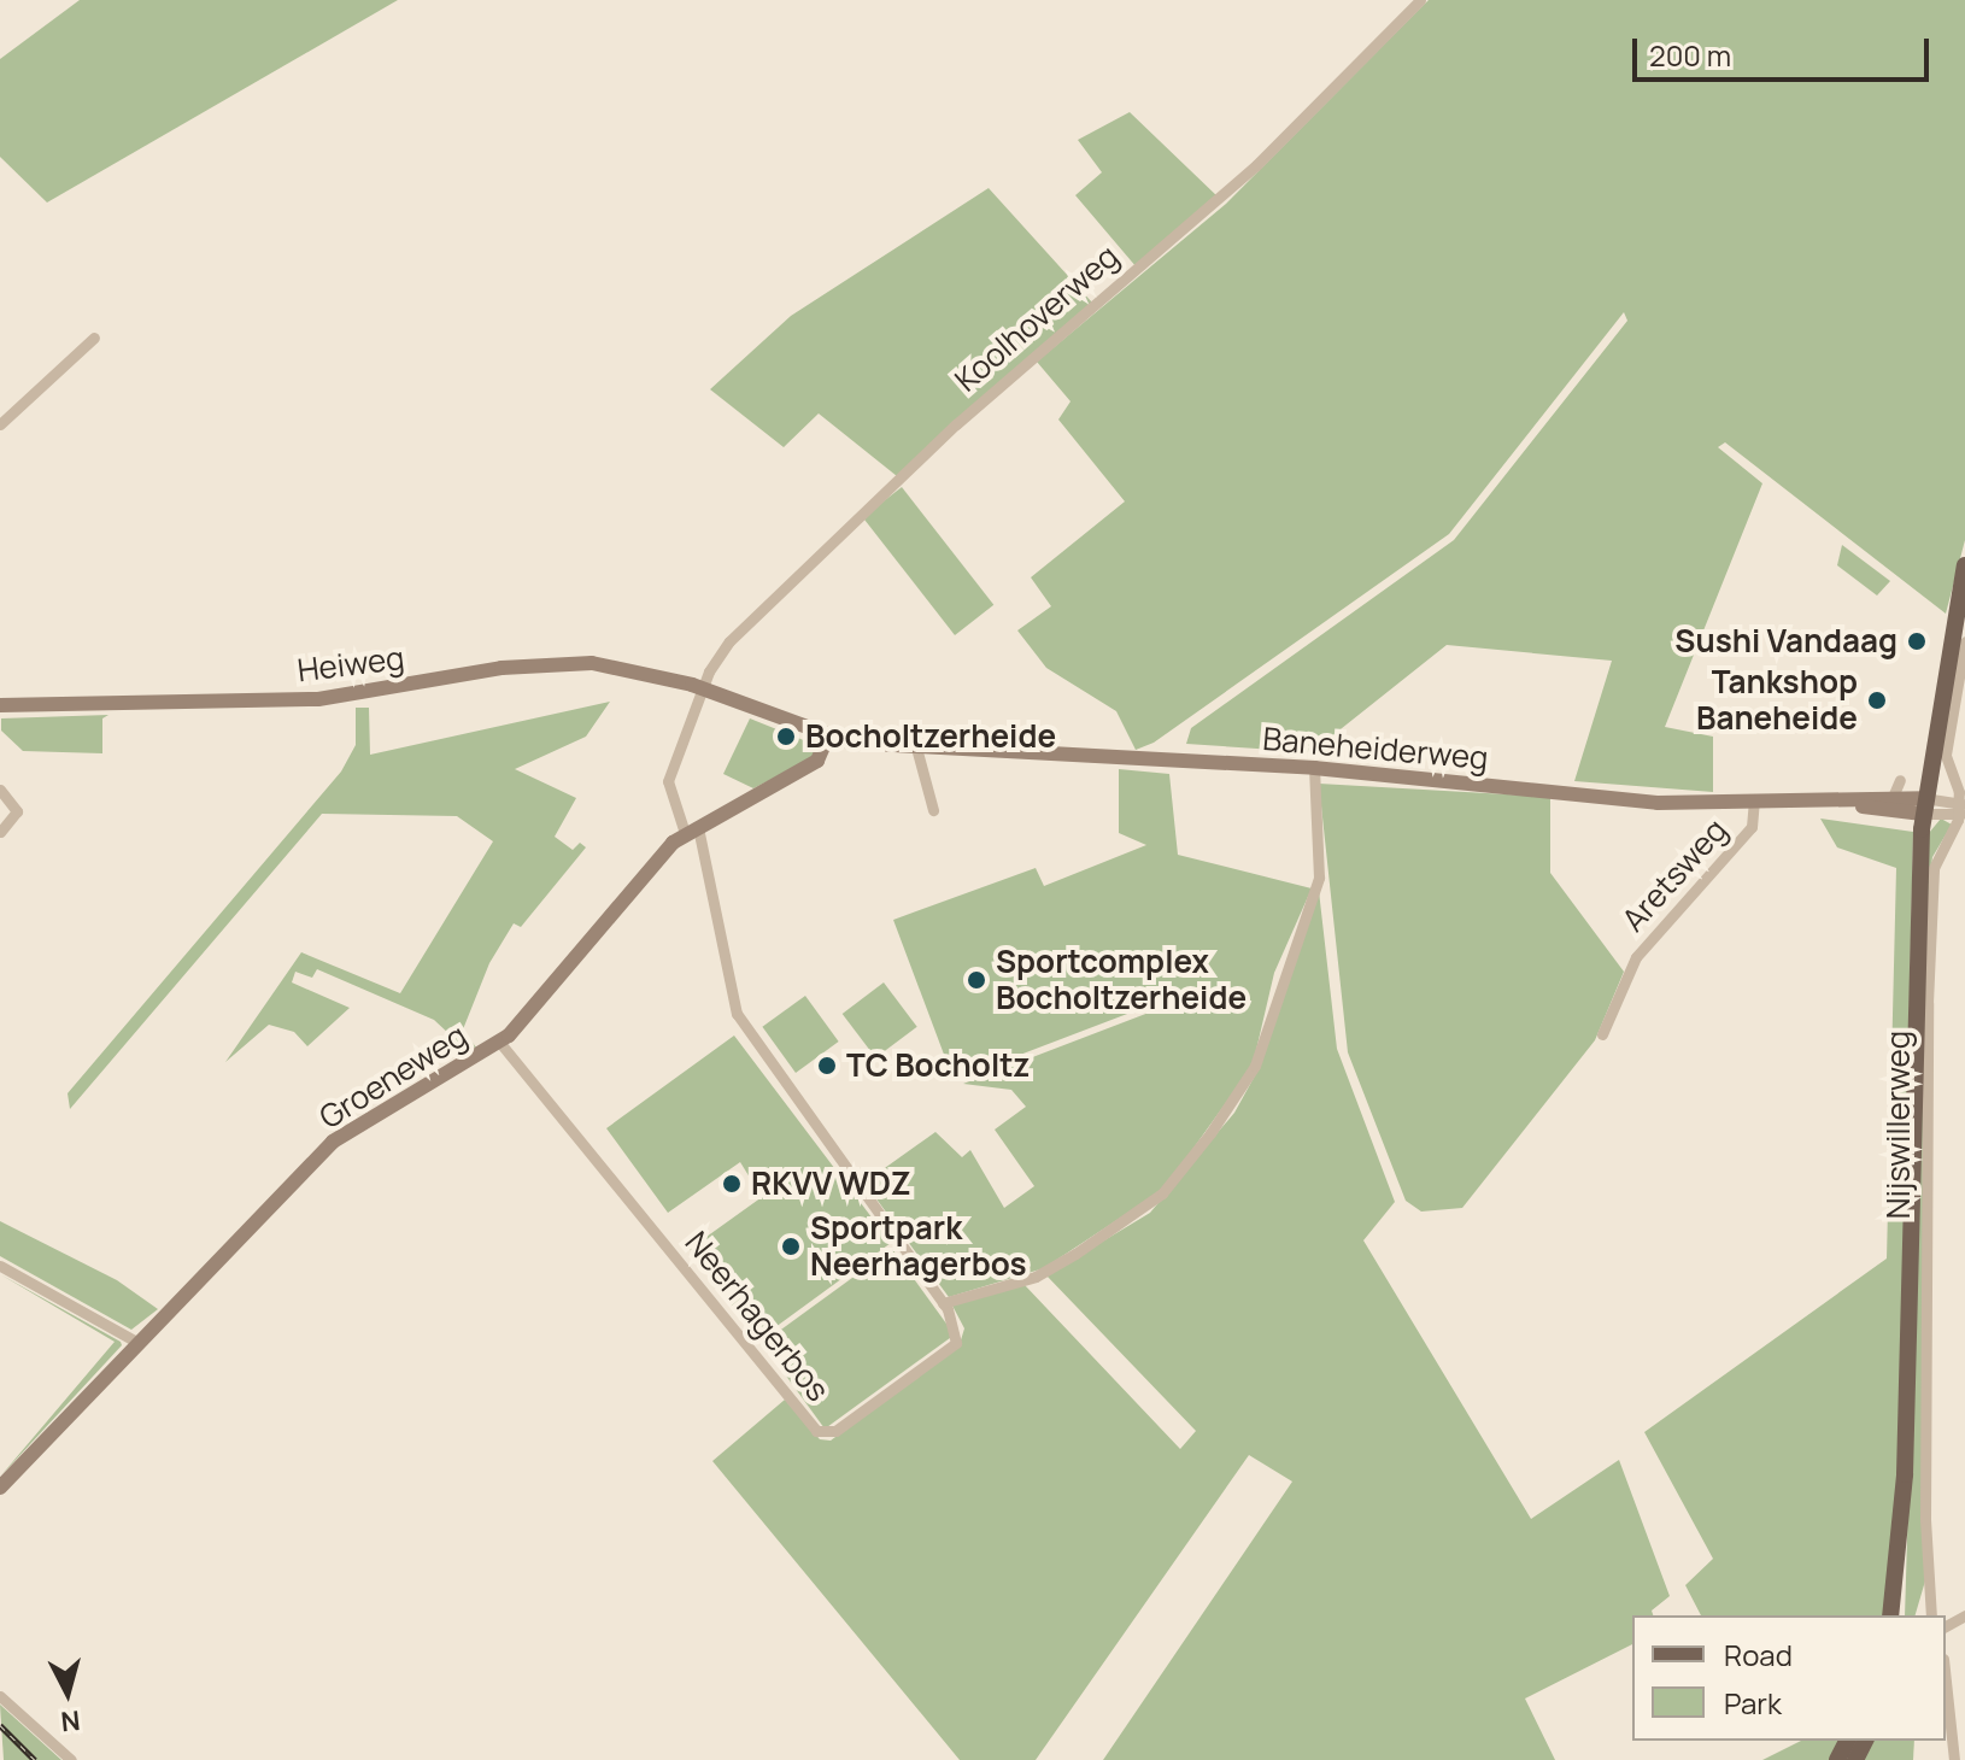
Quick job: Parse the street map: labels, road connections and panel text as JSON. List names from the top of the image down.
{
  "streets": {
    "main road": ["Nijswillerweg"],
    "street": [
      "Koolhoverweg",
      "Heiweg",
      "Baneheiderweg",
      "Aretsweg",
      "Groeneweg",
      "Neerhagerbos"
    ]
  },
  "crossings": [
    ["Koolhoverweg", "Heiweg"],
    ["Koolhoverweg", "Baneheiderweg"],
    ["Koolhoverweg", "Groeneweg"],
    ["Koolhoverweg", "Neerhagerbos"],
    ["Heiweg", "Baneheiderweg"],
    ["Baneheiderweg", "Aretsweg"],
    ["Baneheiderweg", "Groeneweg"],
    ["Baneheiderweg", "Nijswillerweg"],
    ["Groeneweg", "Neerhagerbos"]
  ],
  "places": [
    "Sushi Vandaag",
    "Tankshop Baneheide",
    "Bocholtzerheide",
    "Sportcomplex Bocholtzerheide",
    "TC Bocholtz",
    "RKVV WDZ",
    "Sportpark Neerhagerbos"
  ],
  "legend": ["Road", "Park"],
  "scale_bar": "200 m",
  "north": "bottom"
}
